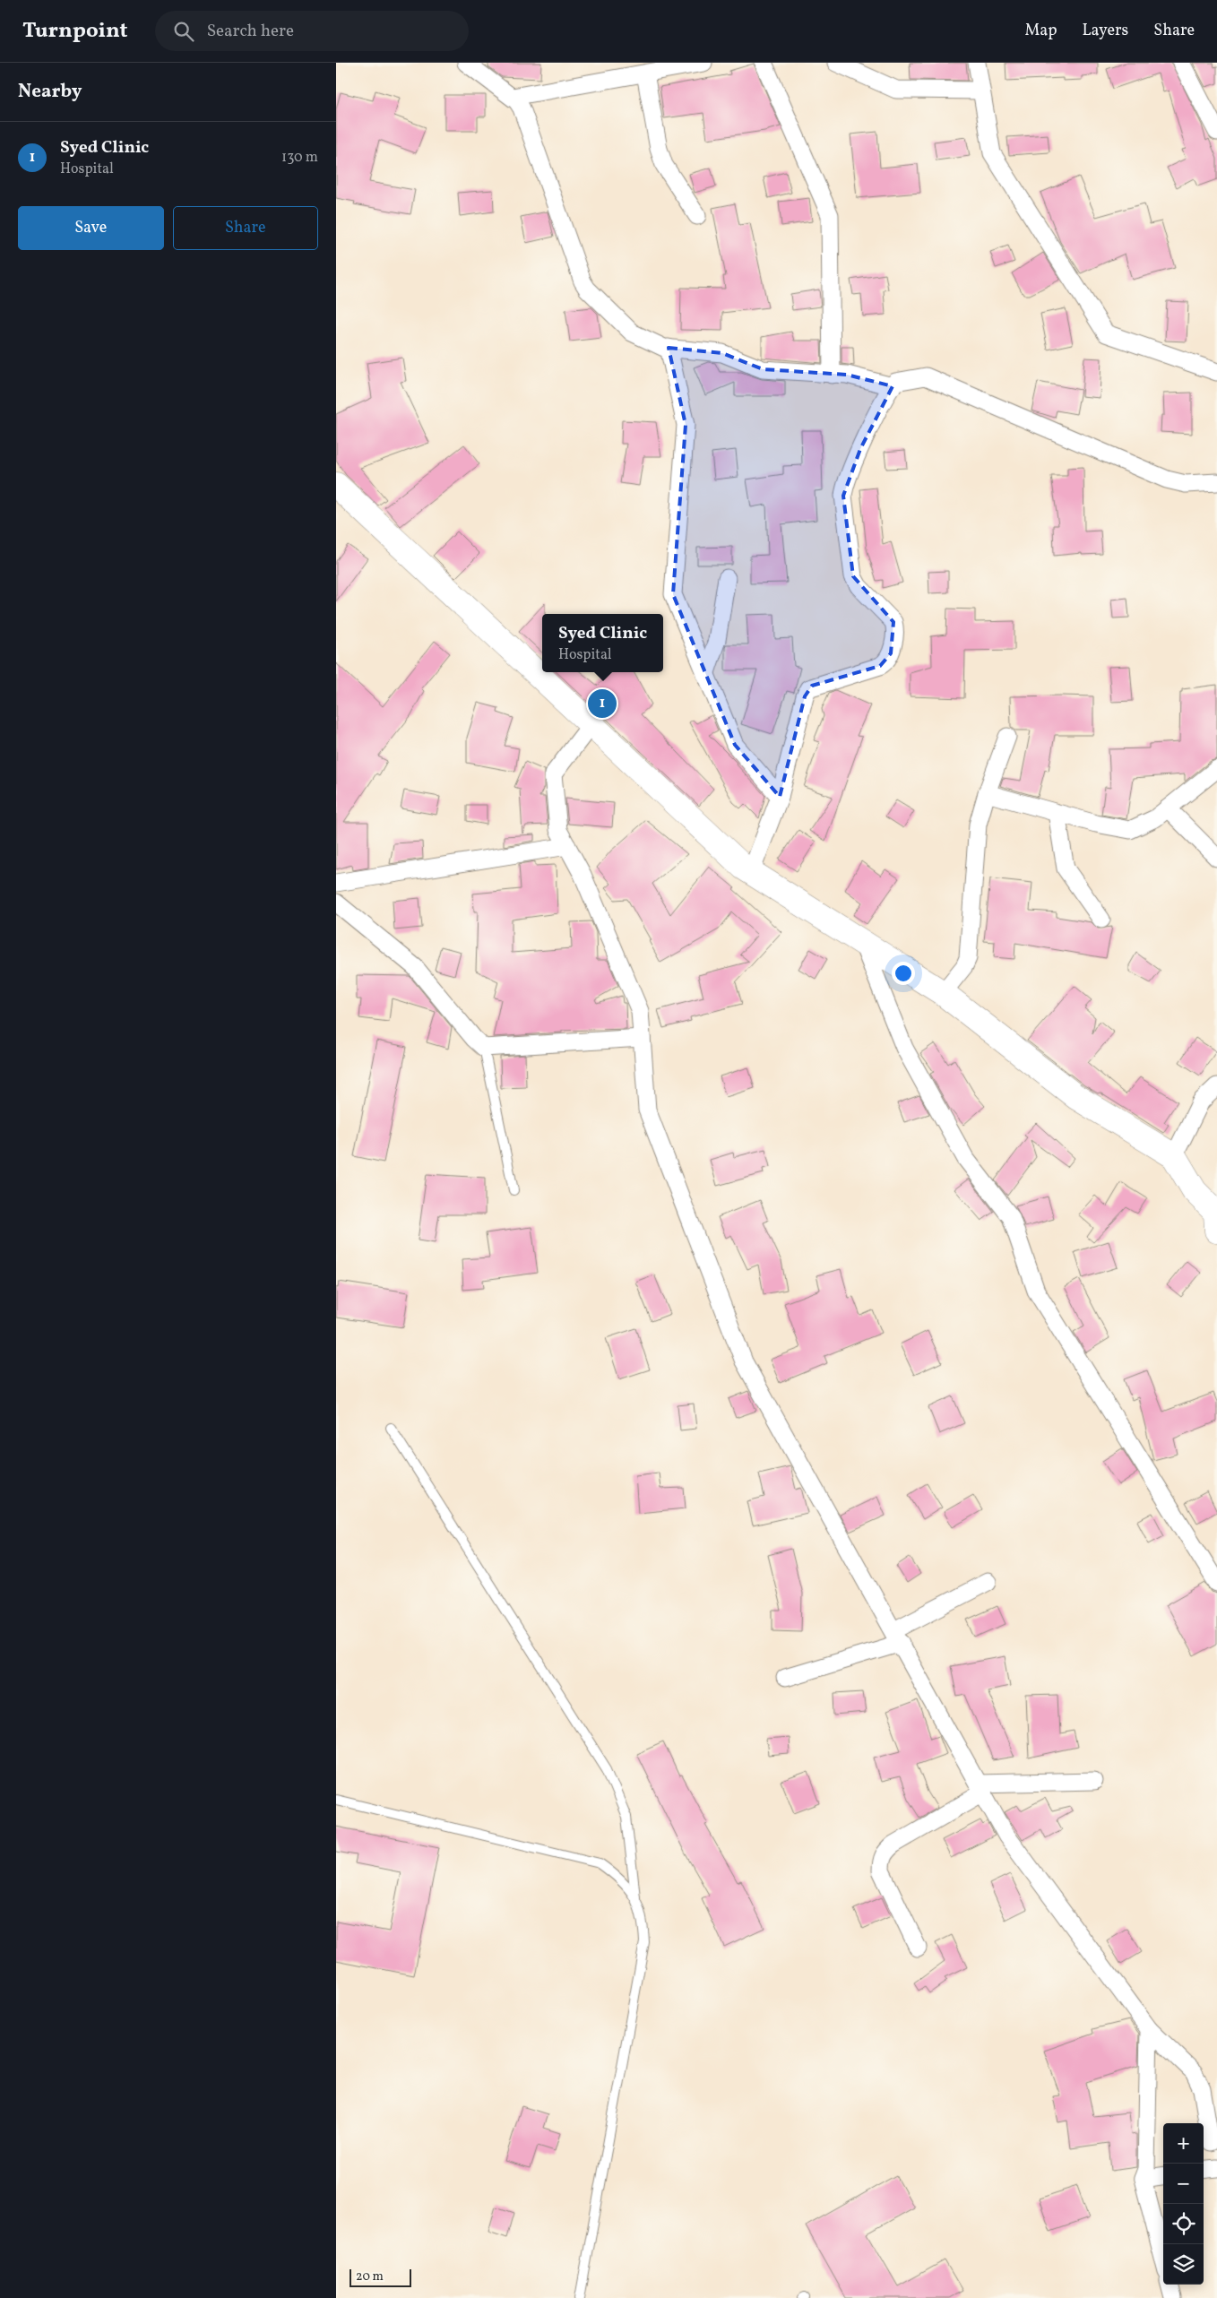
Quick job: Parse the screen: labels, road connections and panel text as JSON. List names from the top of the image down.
{
  "scale_bar": "20 m",
  "page": {
    "header": "Turnpoint",
    "search": "Search here",
    "nav": ["Map", "Layers", "Share"],
    "heading": "Nearby",
    "list": [
      {
        "mark": "1",
        "name": "Syed Clinic",
        "note": "Hospital",
        "value": "130 m"
      }
    ],
    "buttons": ["Save", "Share"],
    "popup": ["Syed Clinic", "Hospital"],
    "pins": "1",
    "map_buttons": ["+", "−"],
    "scale": "20 m"
  }
}
